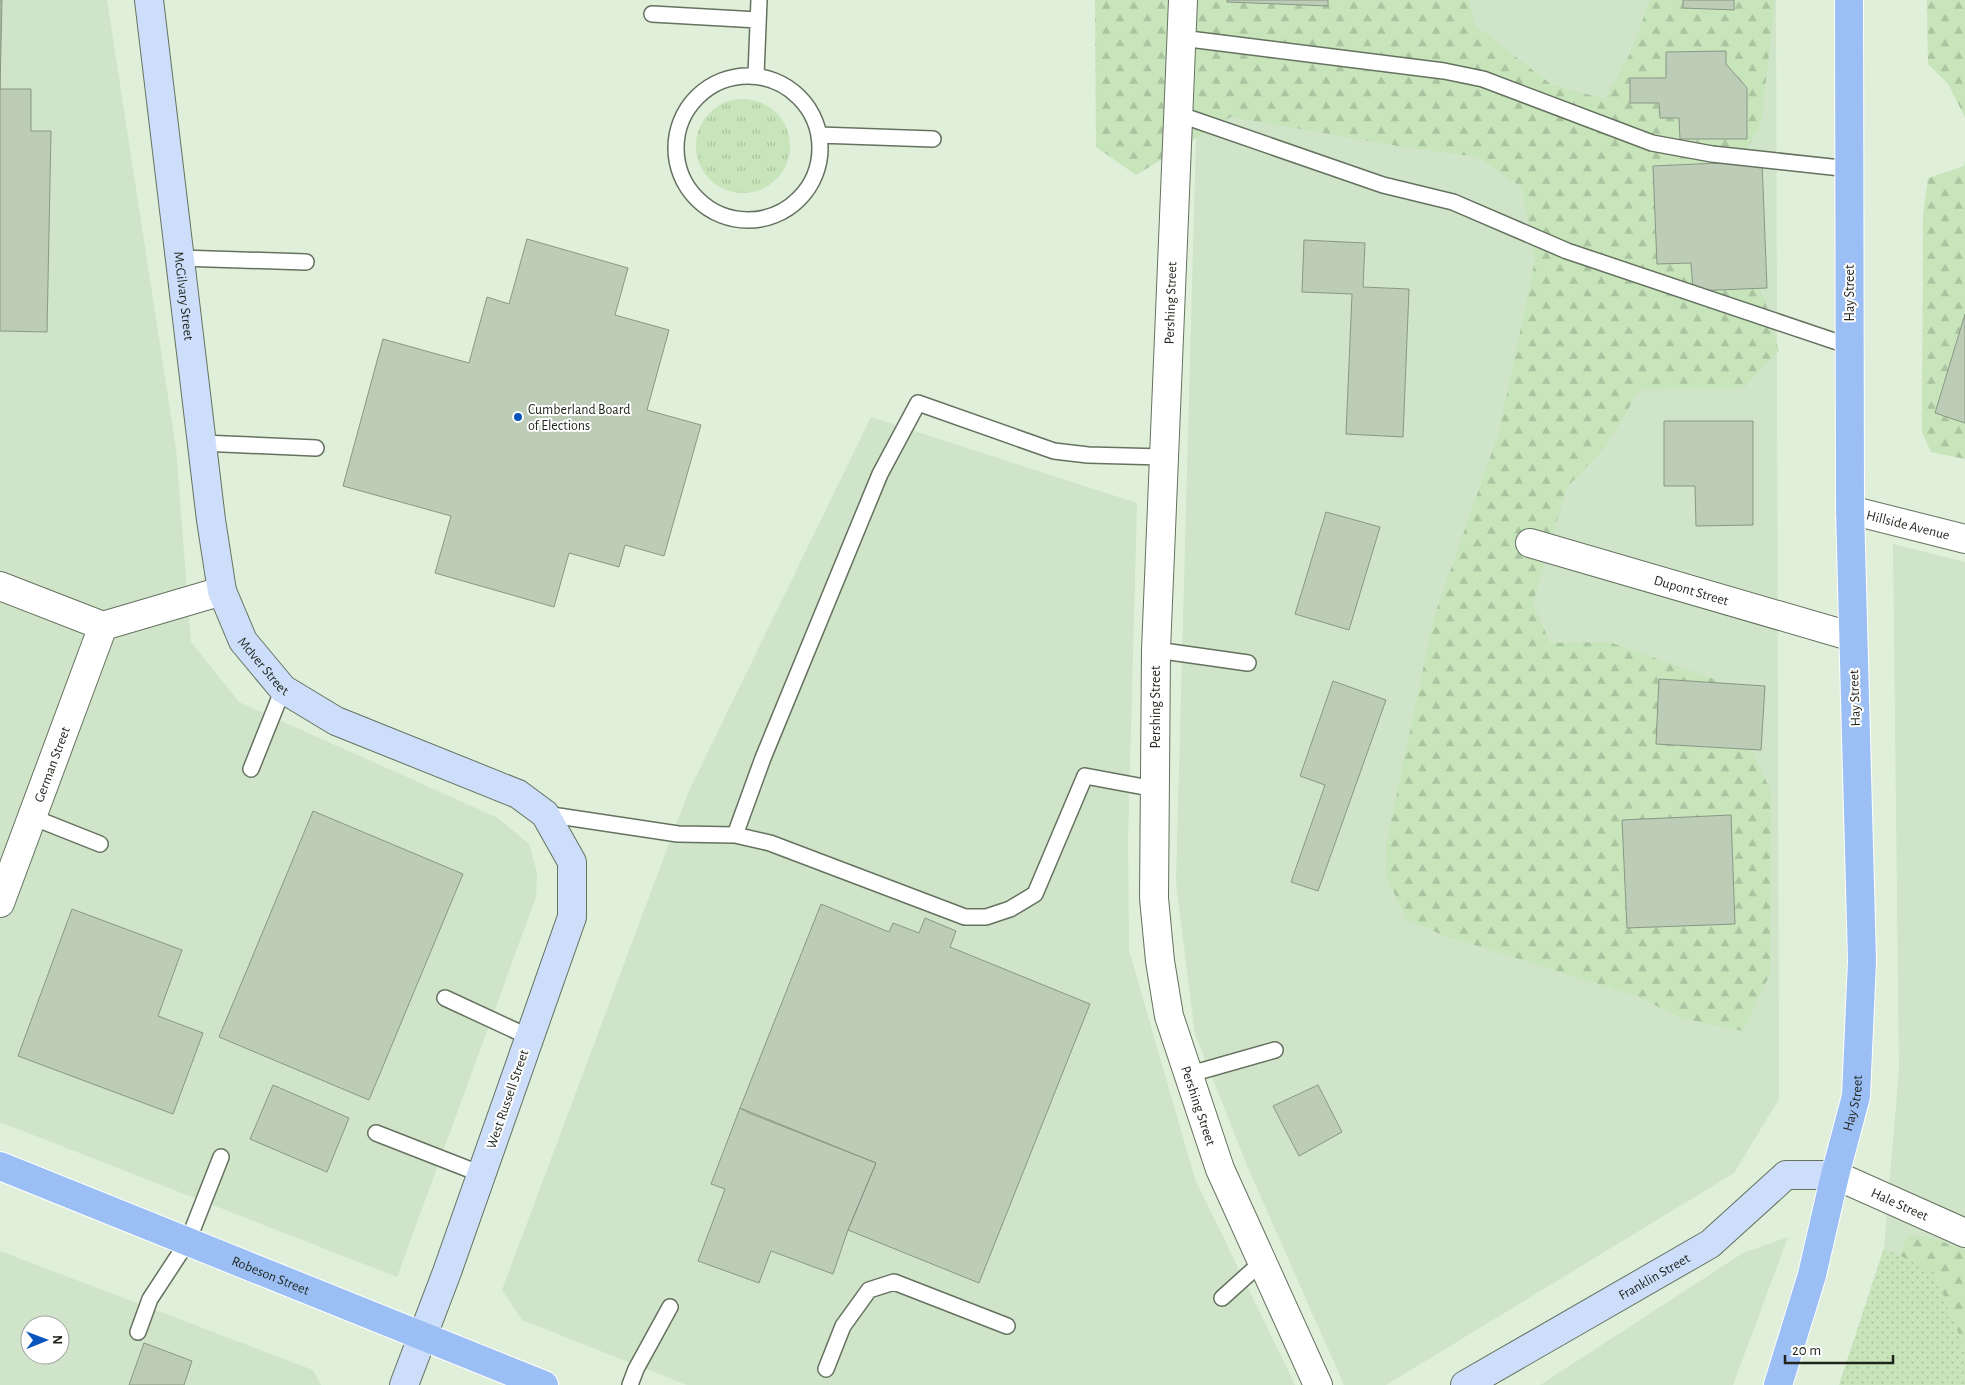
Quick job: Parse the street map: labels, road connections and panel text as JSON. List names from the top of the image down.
{
  "streets": {
    "main road": ["Hay Street", "Robeson Street"],
    "street": [
      "McGilvary Street",
      "Pershing Street",
      "Hillside Avenue",
      "Dupont Street",
      "McIver Street",
      "German Street",
      "West Russell Street",
      "Hale Street",
      "Franklin Street"
    ]
  },
  "crossings": [
    ["Hay Street", "Hillside Avenue"],
    ["Hay Street", "Dupont Street"],
    ["Hay Street", "Hale Street"],
    ["Hay Street", "Franklin Street"],
    ["McGilvary Street", "McIver Street"],
    ["McIver Street", "West Russell Street"],
    ["West Russell Street", "Robeson Street"],
    ["Hale Street", "Franklin Street"]
  ],
  "places": ["Cumberland Board of Elections"],
  "scale_bar": "20 m",
  "north": "right"
}
